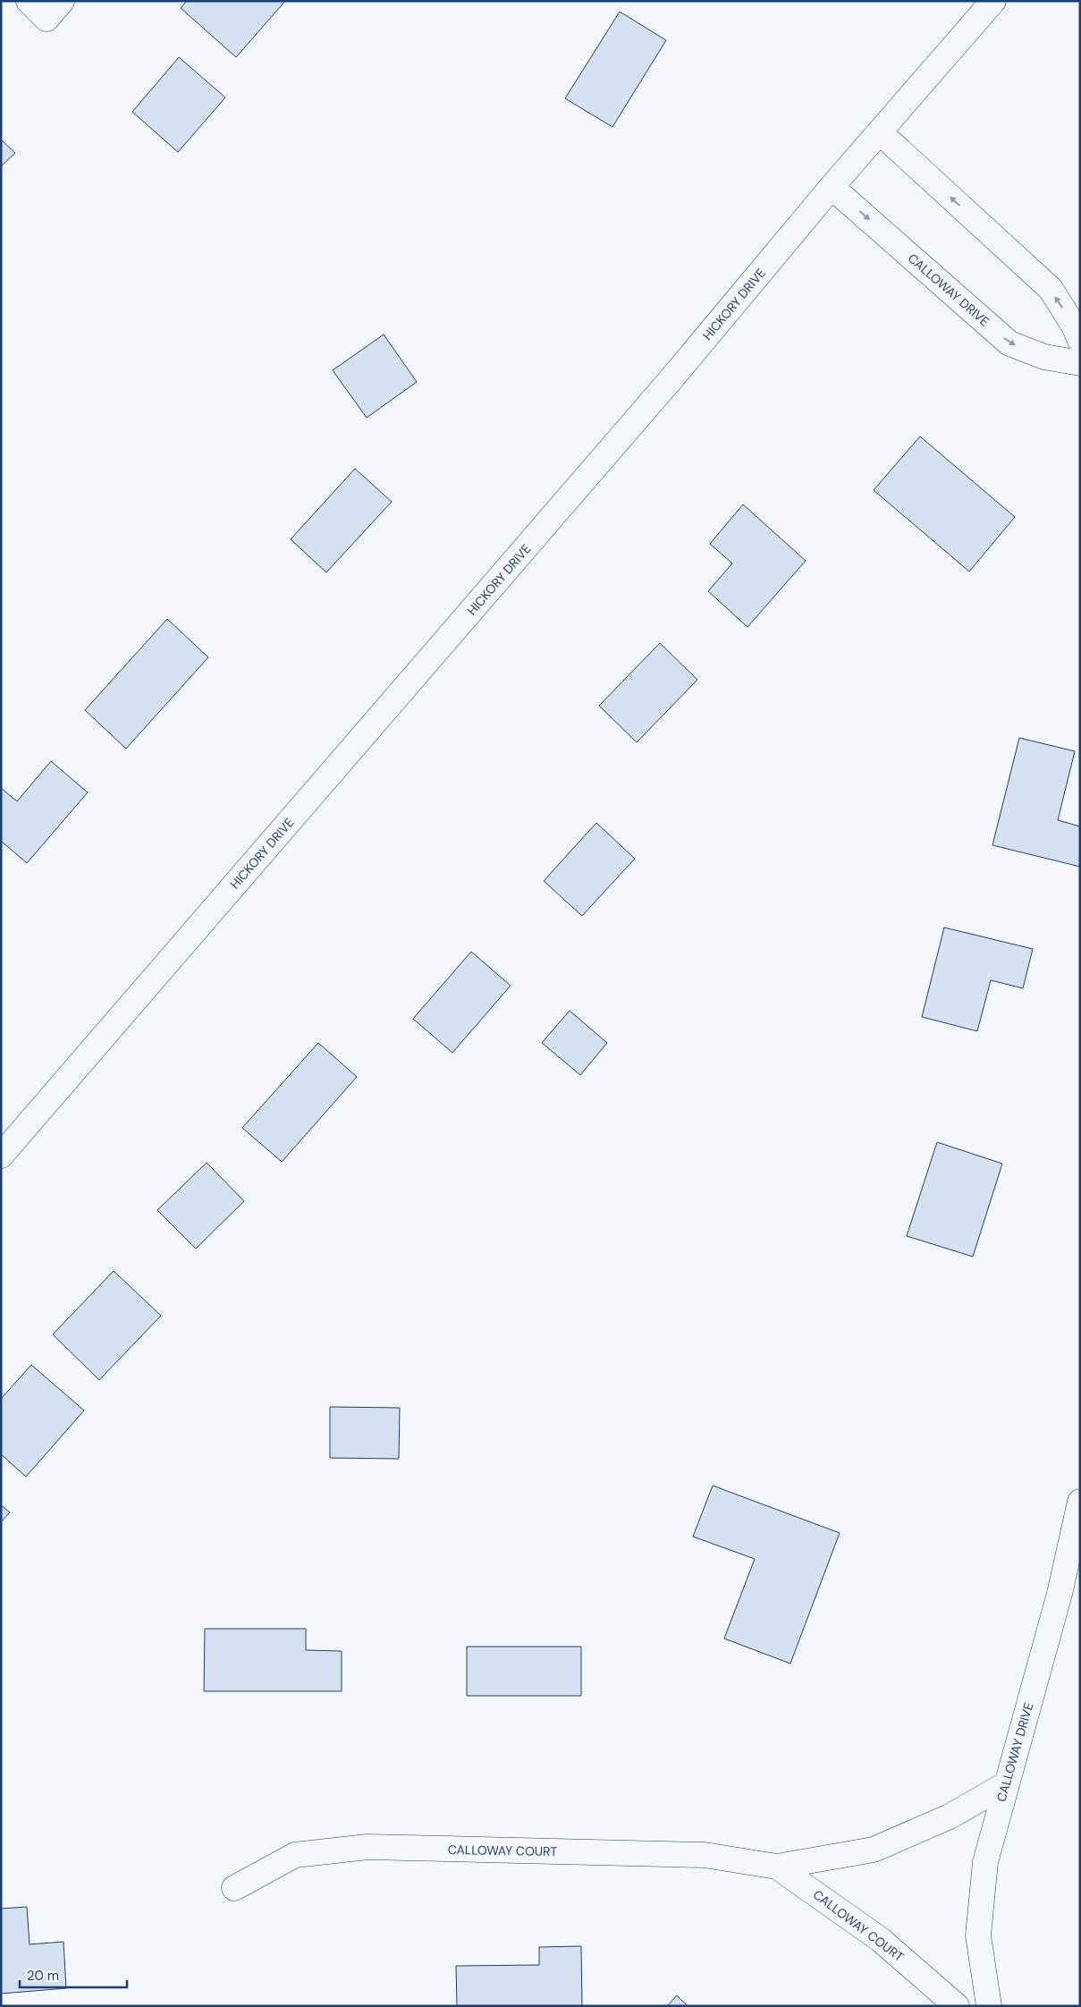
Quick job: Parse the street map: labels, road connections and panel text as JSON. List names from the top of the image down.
{
  "streets": {
    "street": ["CALLOWAY DRIVE", "HICKORY DRIVE", "CALLOWAY COURT"]
  },
  "crossings": [
    ["CALLOWAY DRIVE", "HICKORY DRIVE"],
    ["CALLOWAY DRIVE", "CALLOWAY COURT"]
  ],
  "scale_bar": "20 m"
}
